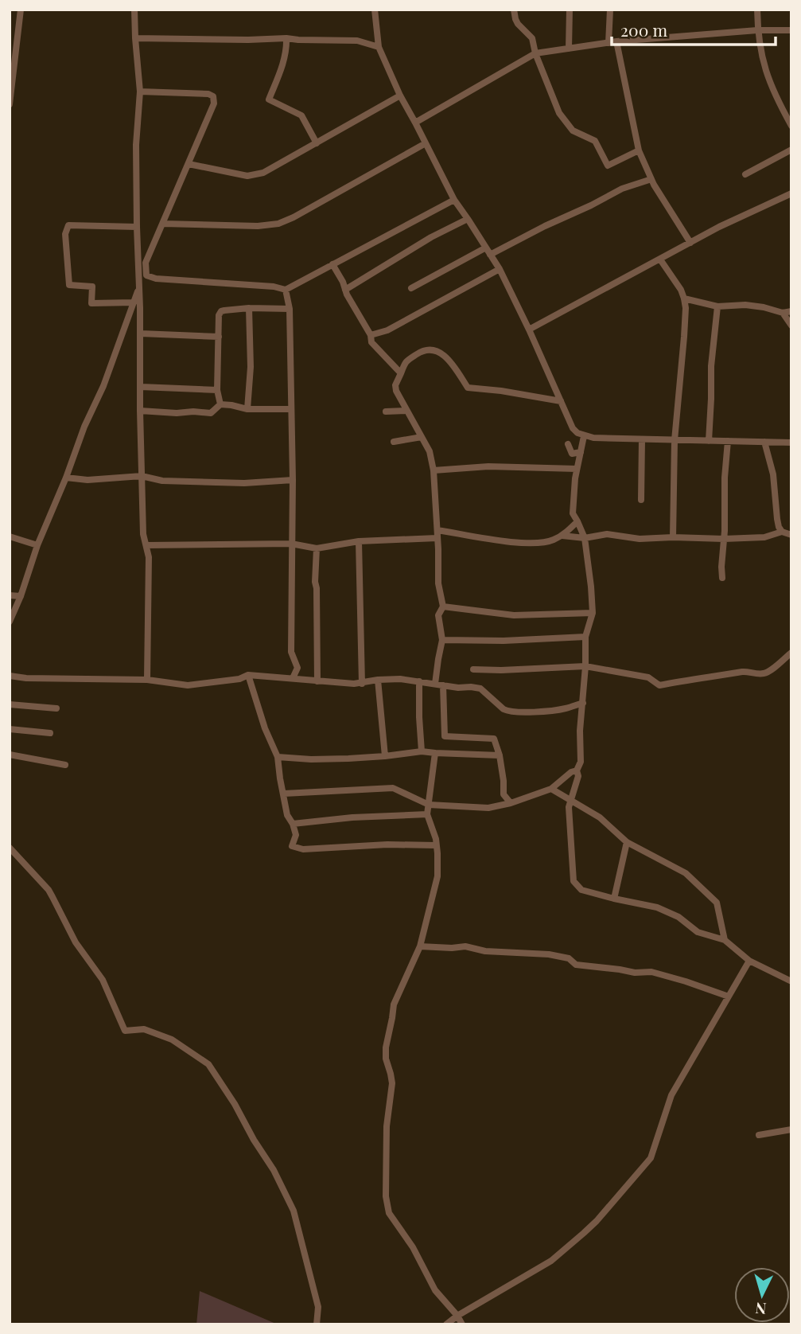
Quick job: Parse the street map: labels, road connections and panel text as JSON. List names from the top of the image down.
{
  "scale_bar": "200 m",
  "north": "bottom"
}
